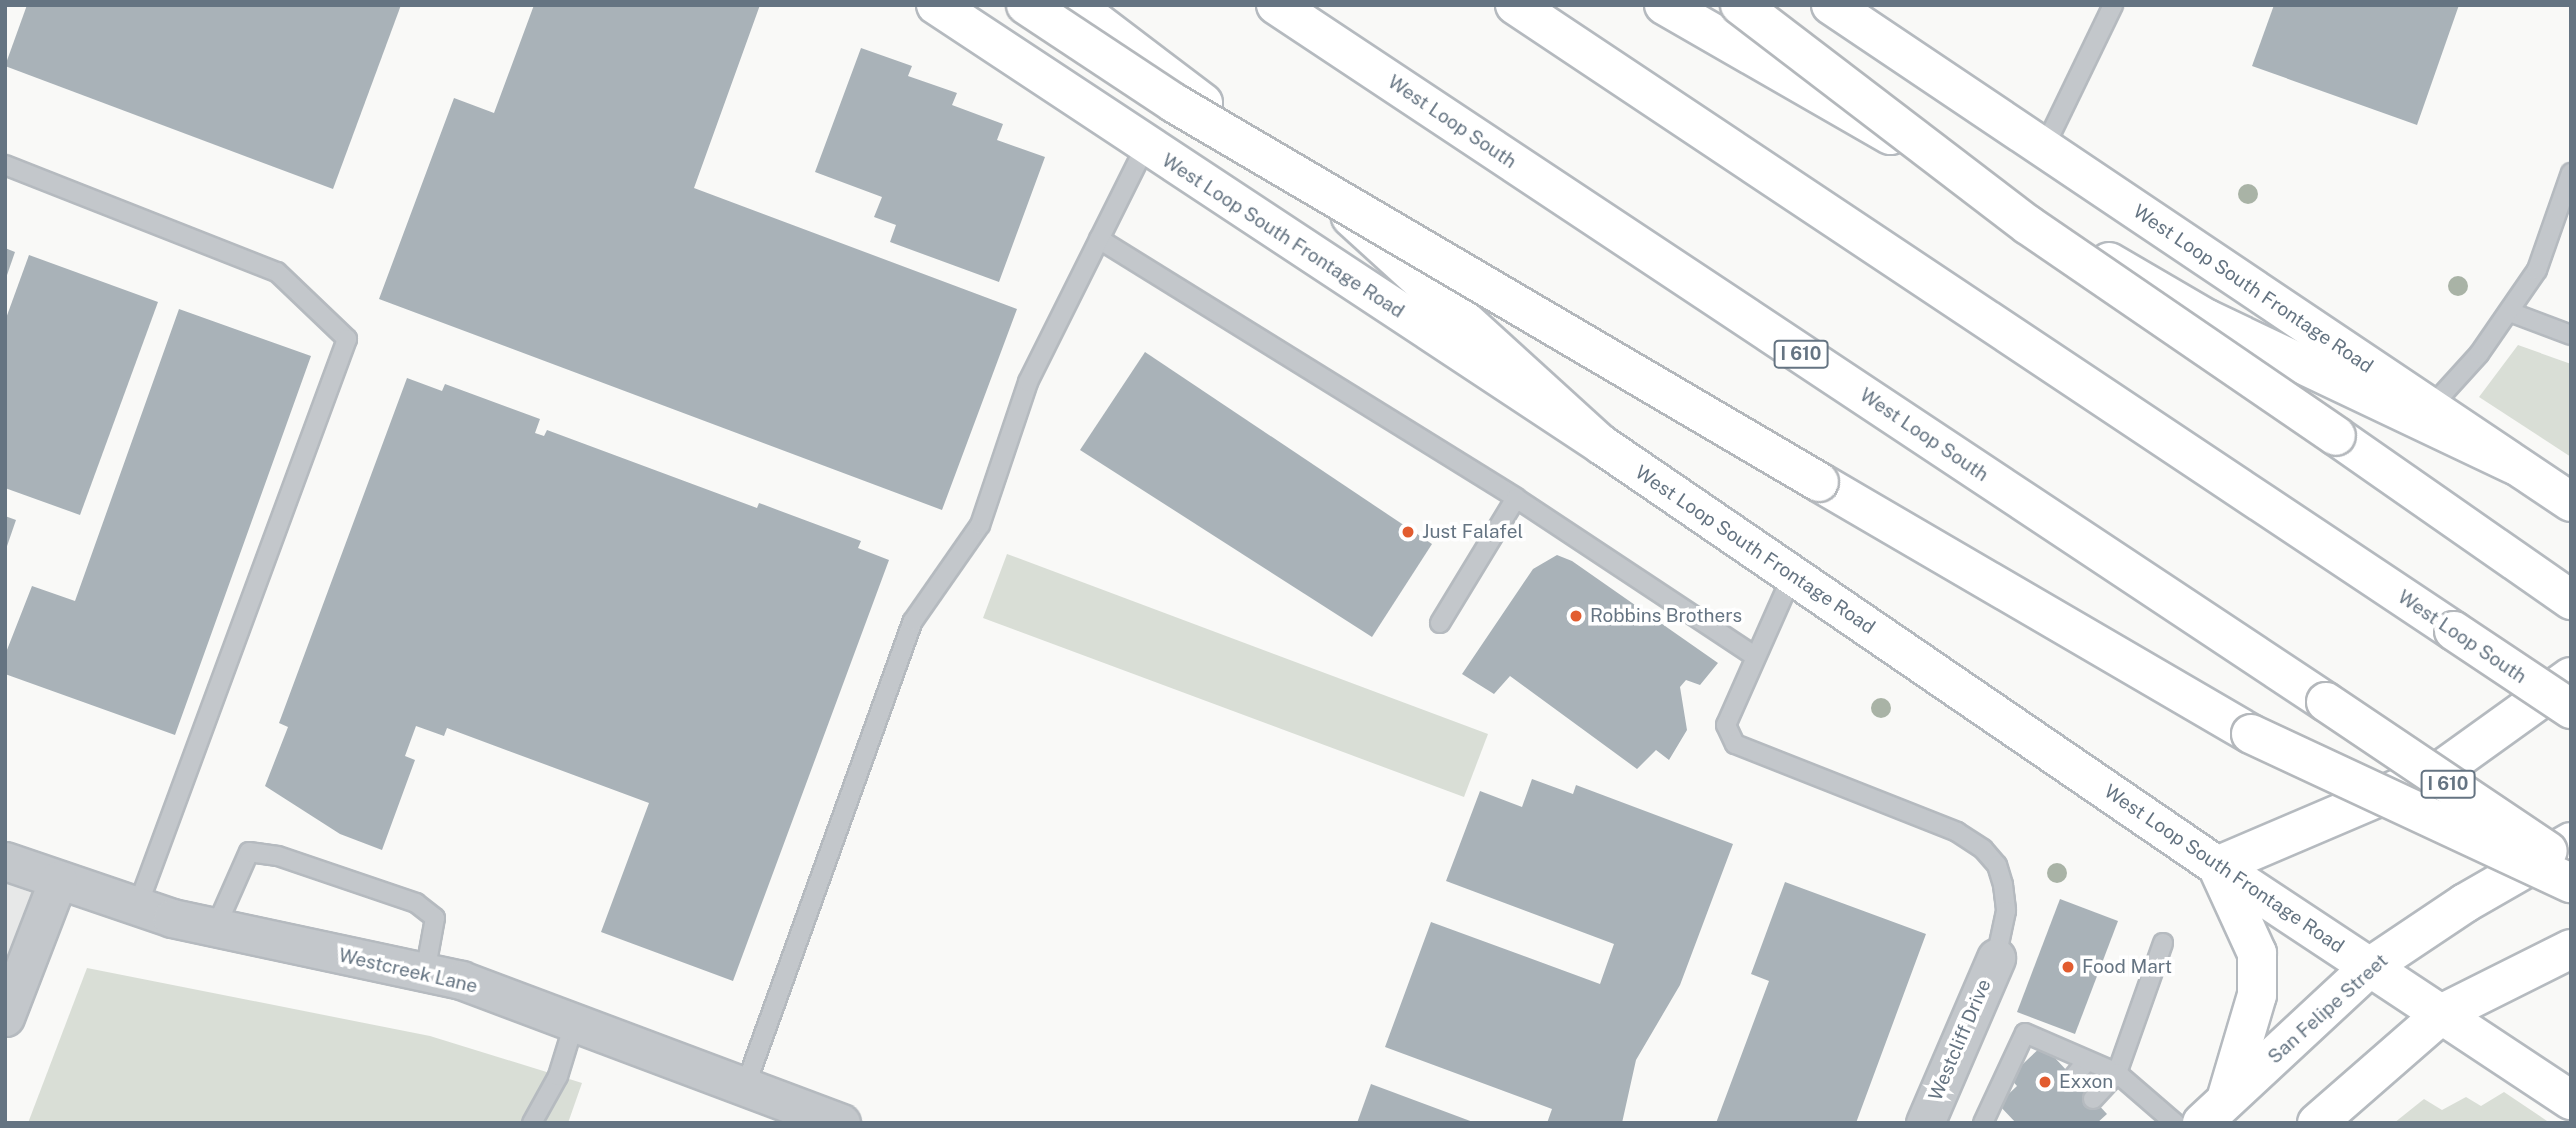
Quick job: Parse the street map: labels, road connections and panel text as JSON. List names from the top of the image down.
{
  "streets": {
    "main road": [
      "West Loop South",
      "West Loop South Frontage Road",
      "I 610",
      "San Felipe Street"
    ],
    "street": ["Westcreek Lane", "Westcliff Drive"]
  },
  "crossings": [
    ["West Loop South Frontage Road", "San Felipe Street"]
  ],
  "places": [
    "Just Falafel",
    "Robbins Brothers",
    "Food Mart",
    "Exxon"
  ]
}
